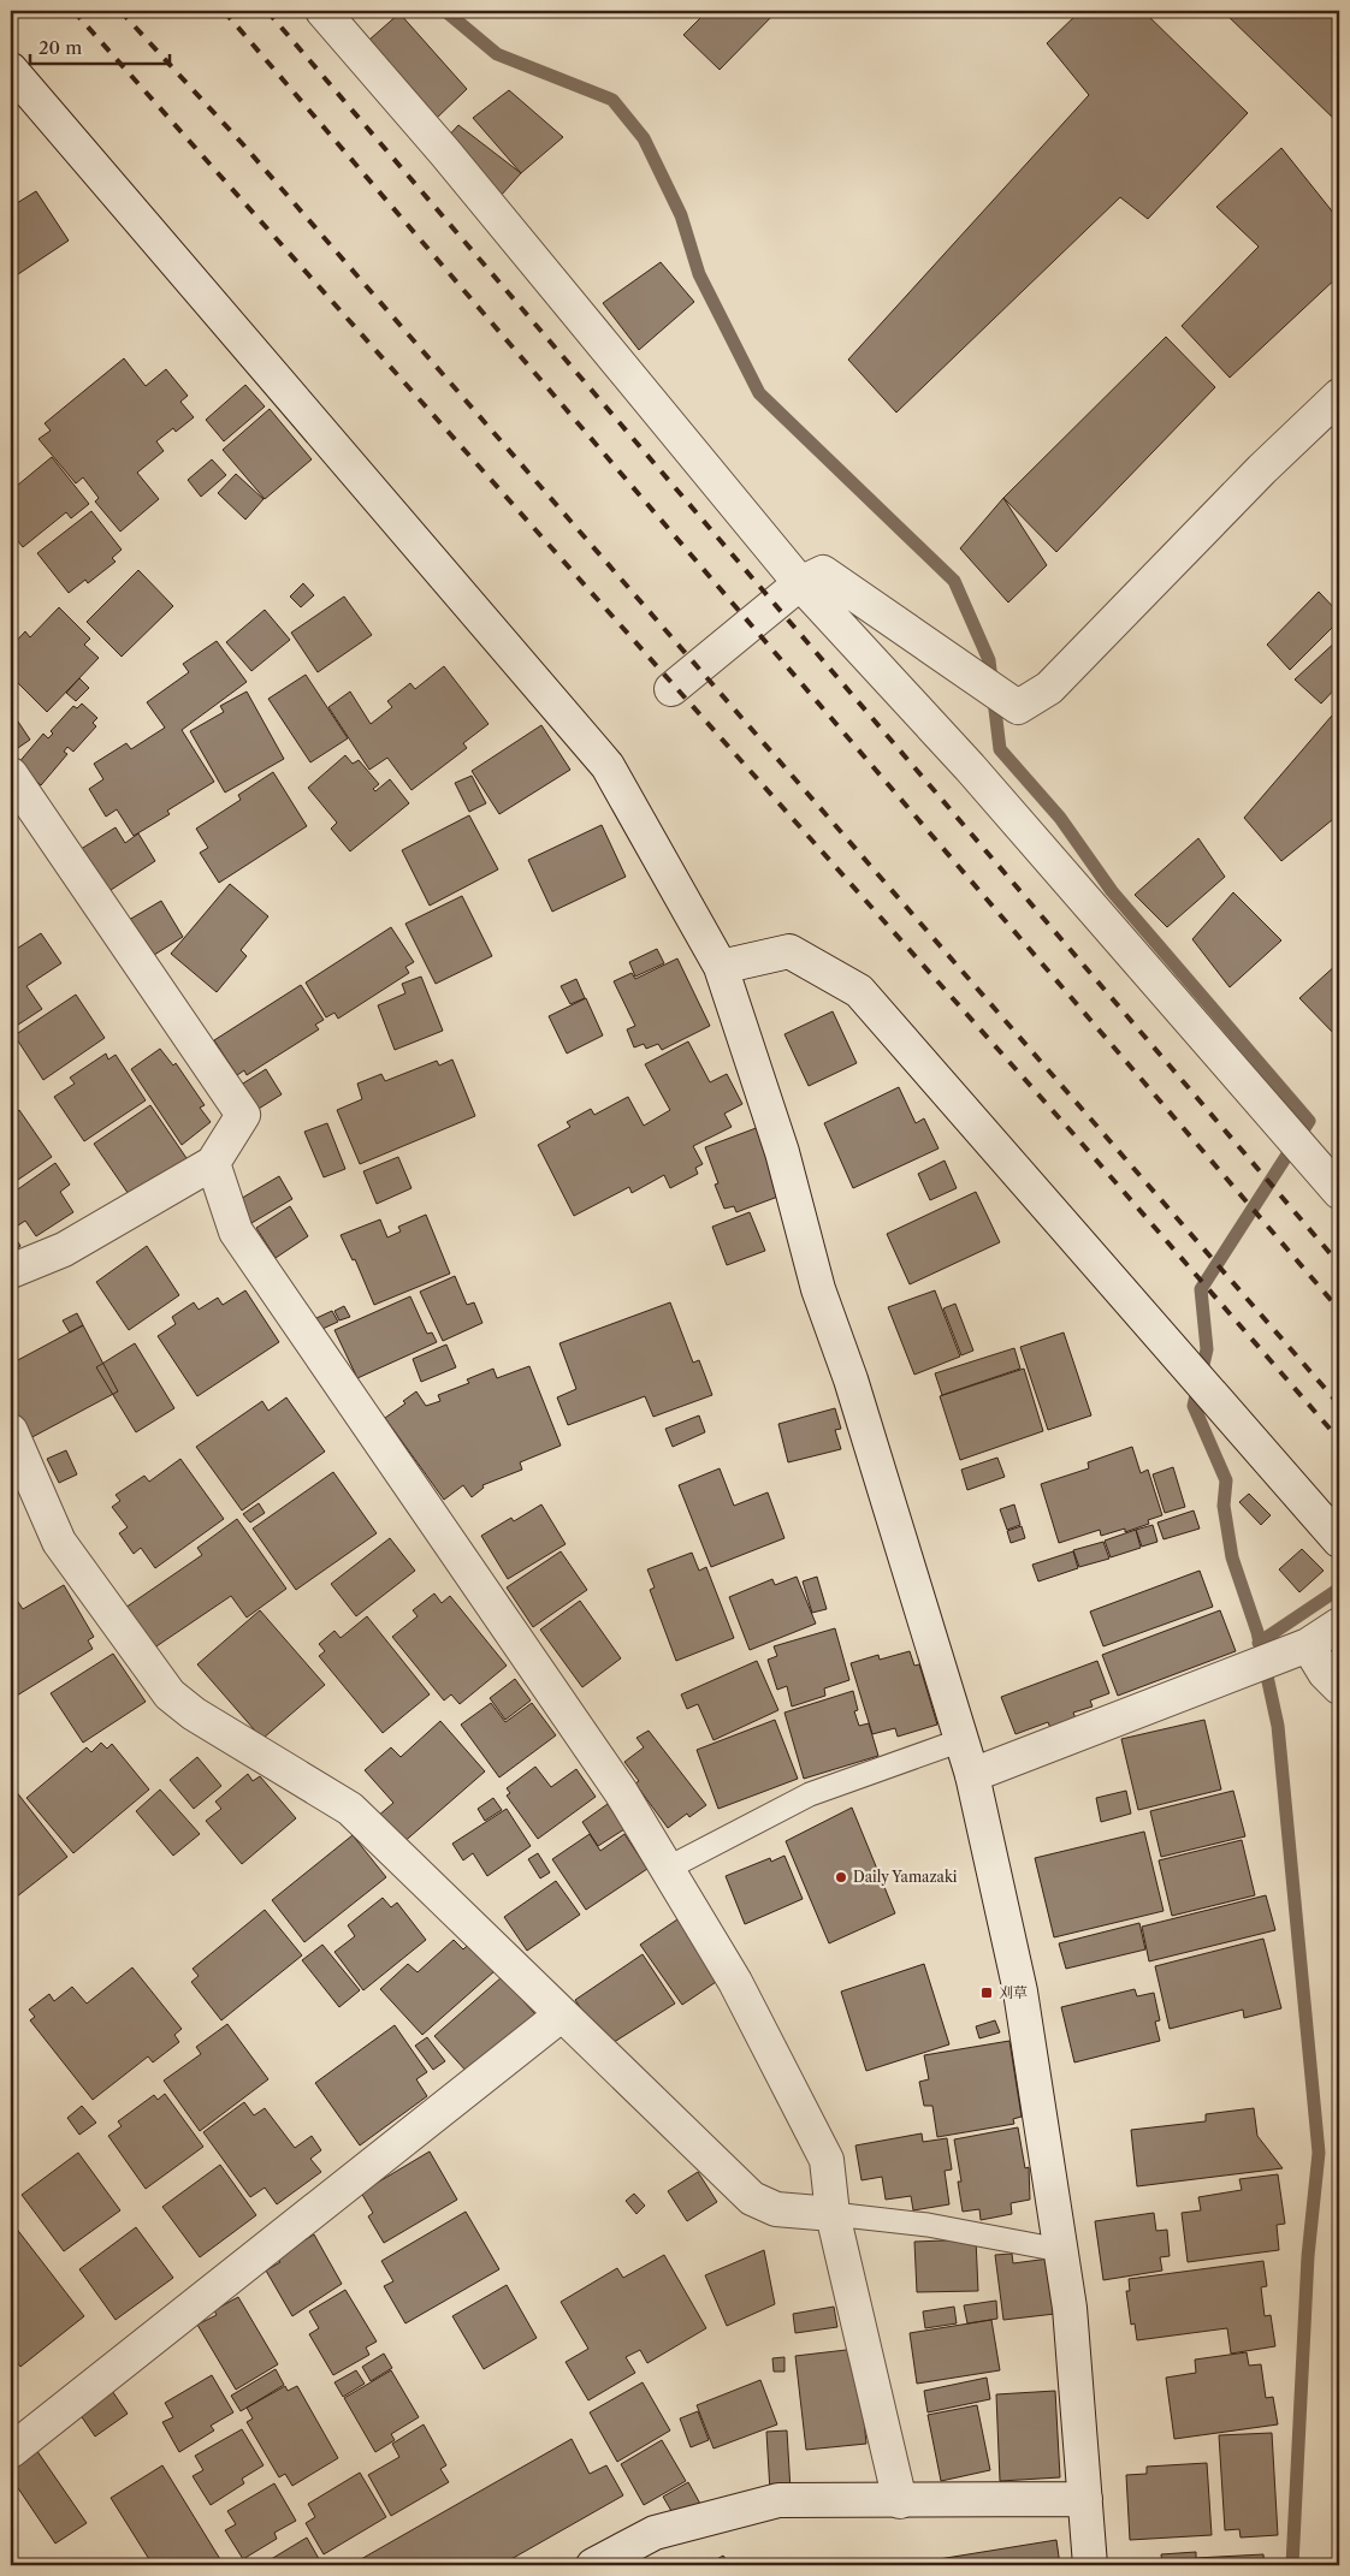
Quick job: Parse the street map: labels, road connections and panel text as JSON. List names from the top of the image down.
{
  "places": {
    "other": ["Daily Yamazaki"],
    "transit": ["刈草"]
  },
  "scale_bar": "20 m"
}
